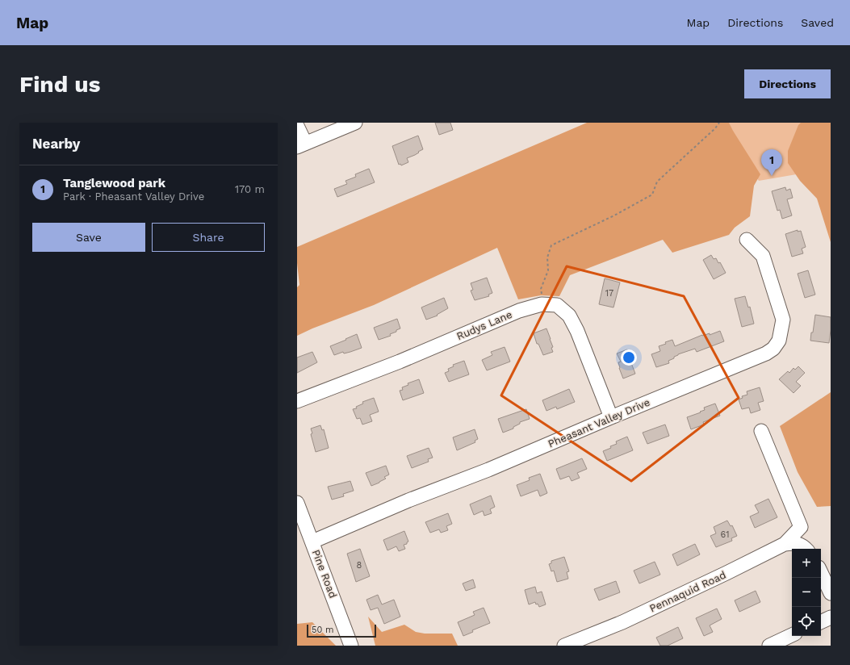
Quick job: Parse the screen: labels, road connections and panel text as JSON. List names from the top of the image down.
{
  "streets": {
    "street": [
      "Rudys Lane",
      "Pheasant Valley Drive",
      "Pine Road",
      "Pennaquid Road"
    ]
  },
  "crossings": [
    ["Rudys Lane", "Pheasant Valley Drive"],
    ["Pheasant Valley Drive", "Pine Road"]
  ],
  "house_numbers": ["17", "61", "8"],
  "scale_bar": "50 m",
  "page": {
    "header": "Map",
    "nav": ["Map", "Directions", "Saved"],
    "buttons": [
      "Directions",
      ["Save", "Share"]
    ],
    "title": "Find us",
    "heading": "Nearby",
    "pins": "1",
    "list": [
      {
        "mark": "1",
        "name": "Tanglewood park",
        "note": "Park · Pheasant Valley Drive",
        "value": "170 m"
      }
    ],
    "map_buttons": ["+", "−"],
    "scale": "50 m"
  }
}
